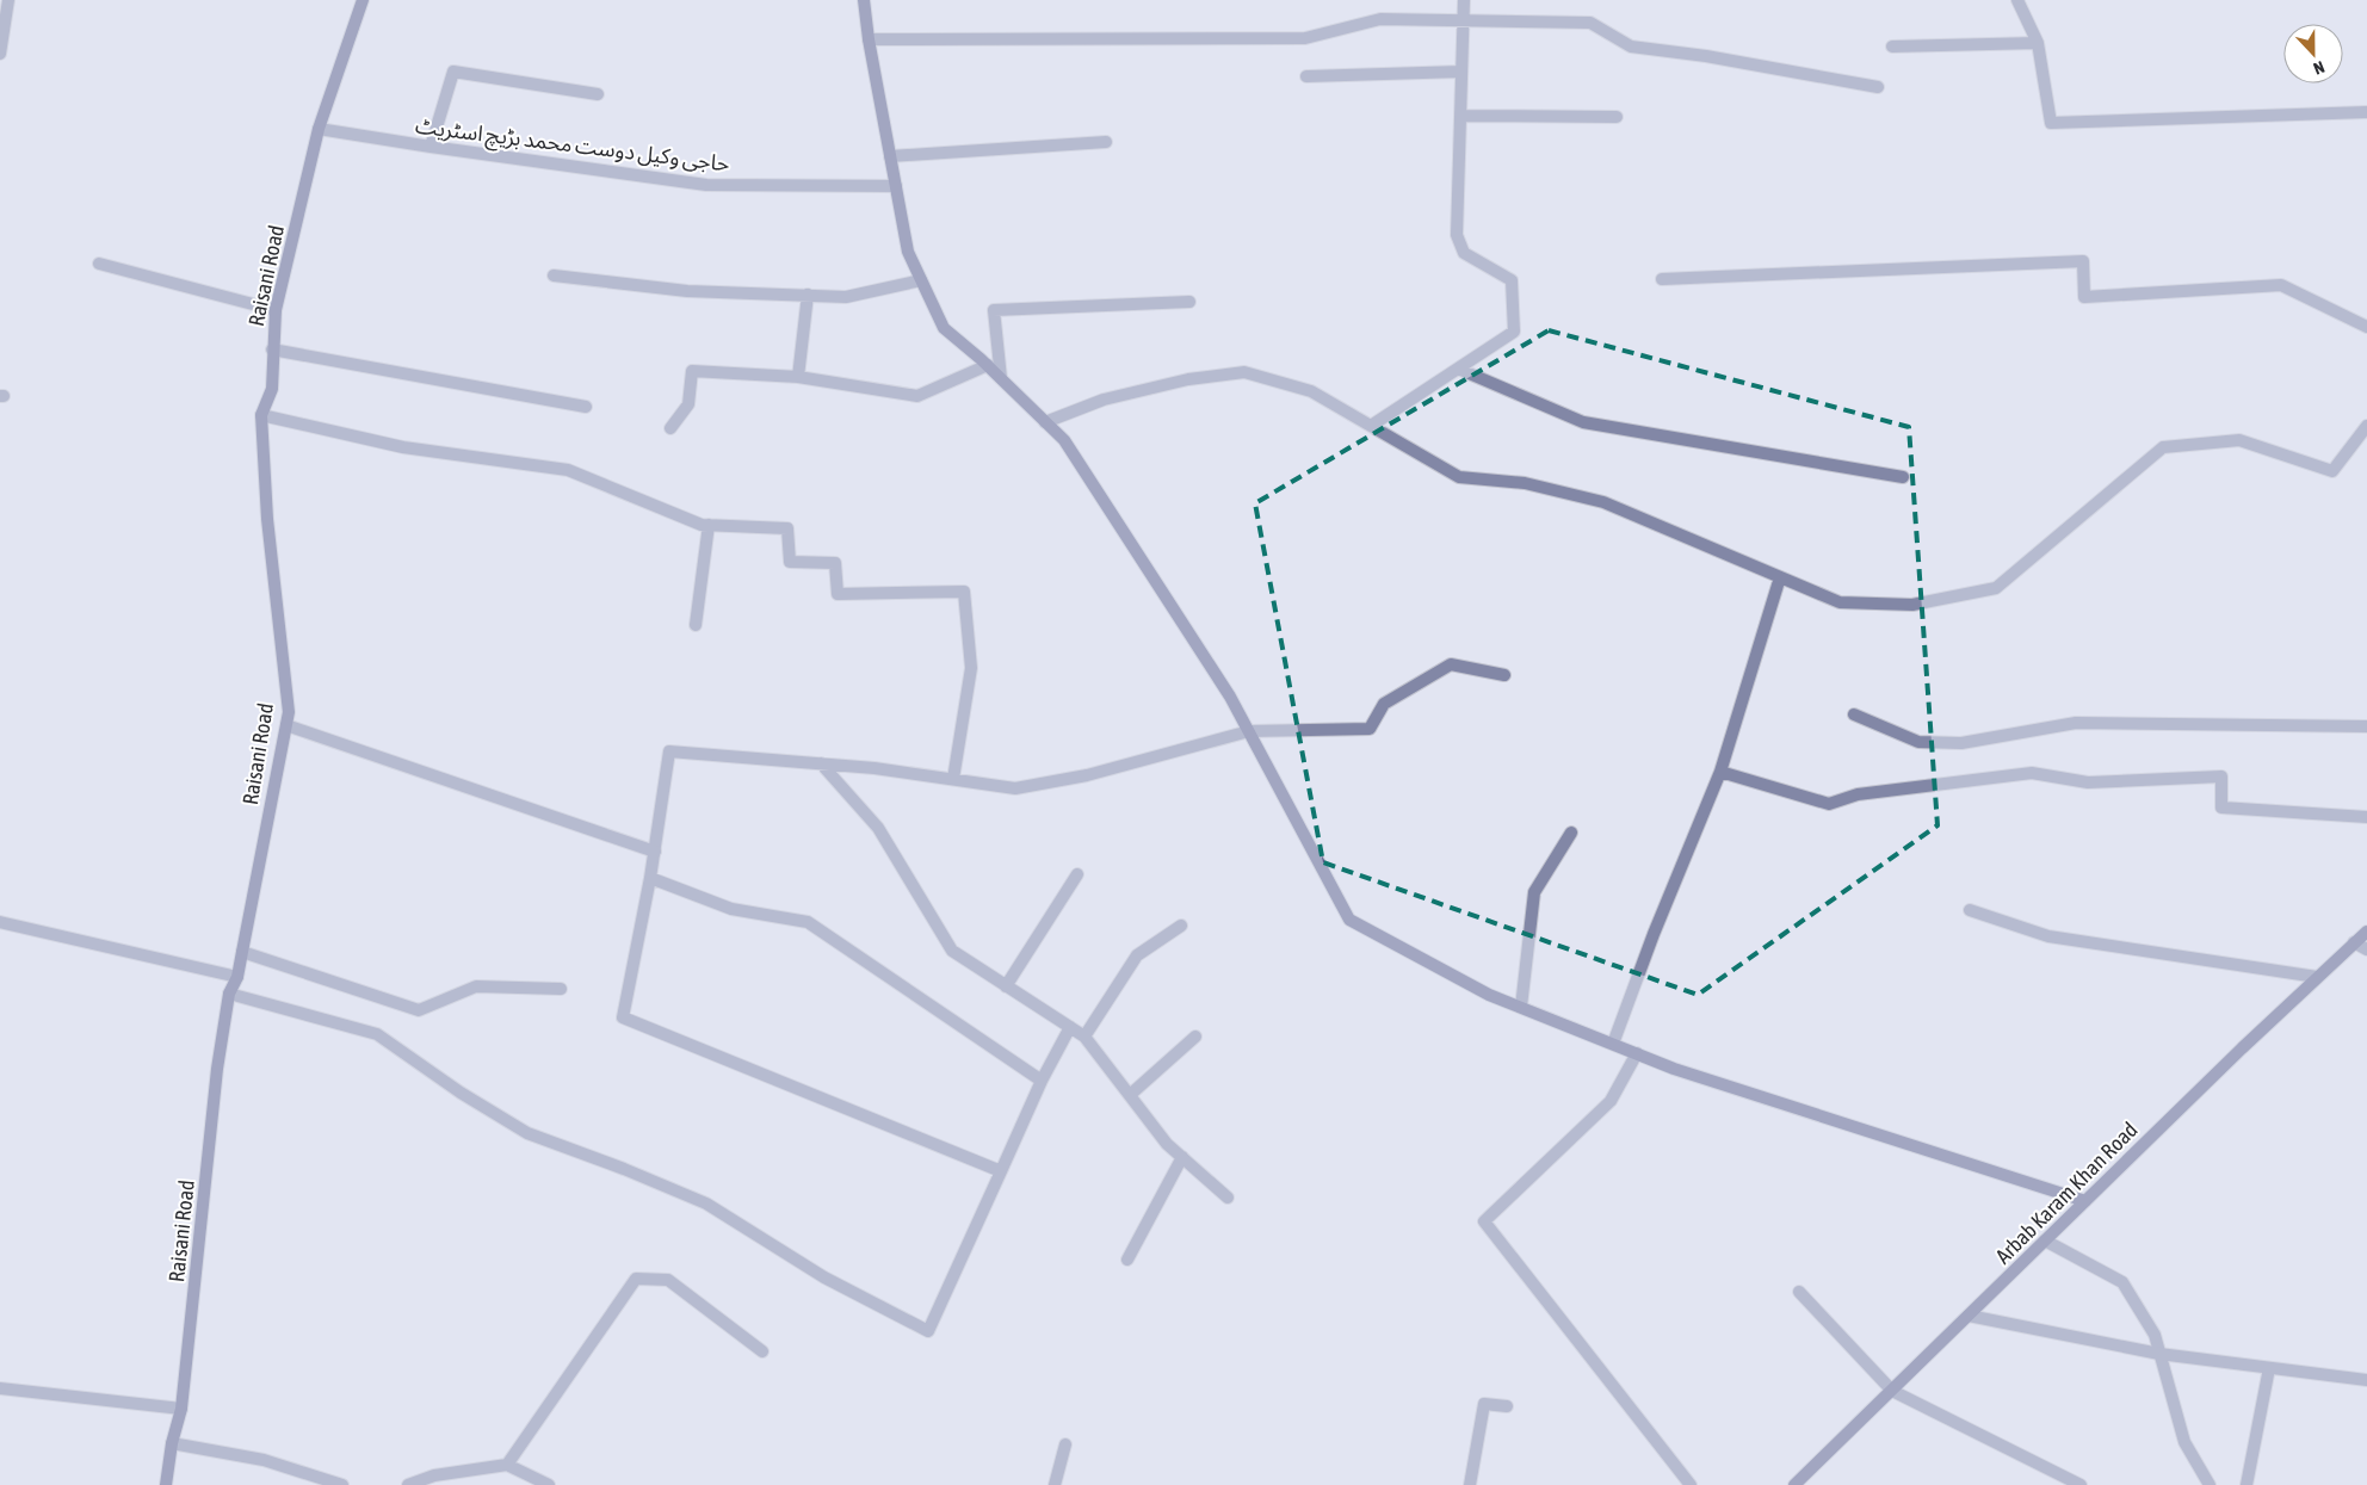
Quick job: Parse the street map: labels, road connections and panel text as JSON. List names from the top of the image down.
{
  "streets": {
    "main road": ["Raisani Road", "Arbab Karam Khan Road"],
    "street": ["حاجی وکیل دوست محمد بڑیچ اسٹریٹ"]
  },
  "crossings": [
    ["حاجی وکیل دوست محمد بڑیچ اسٹریٹ", "Raisani Road"]
  ],
  "north": "bottom"
}
